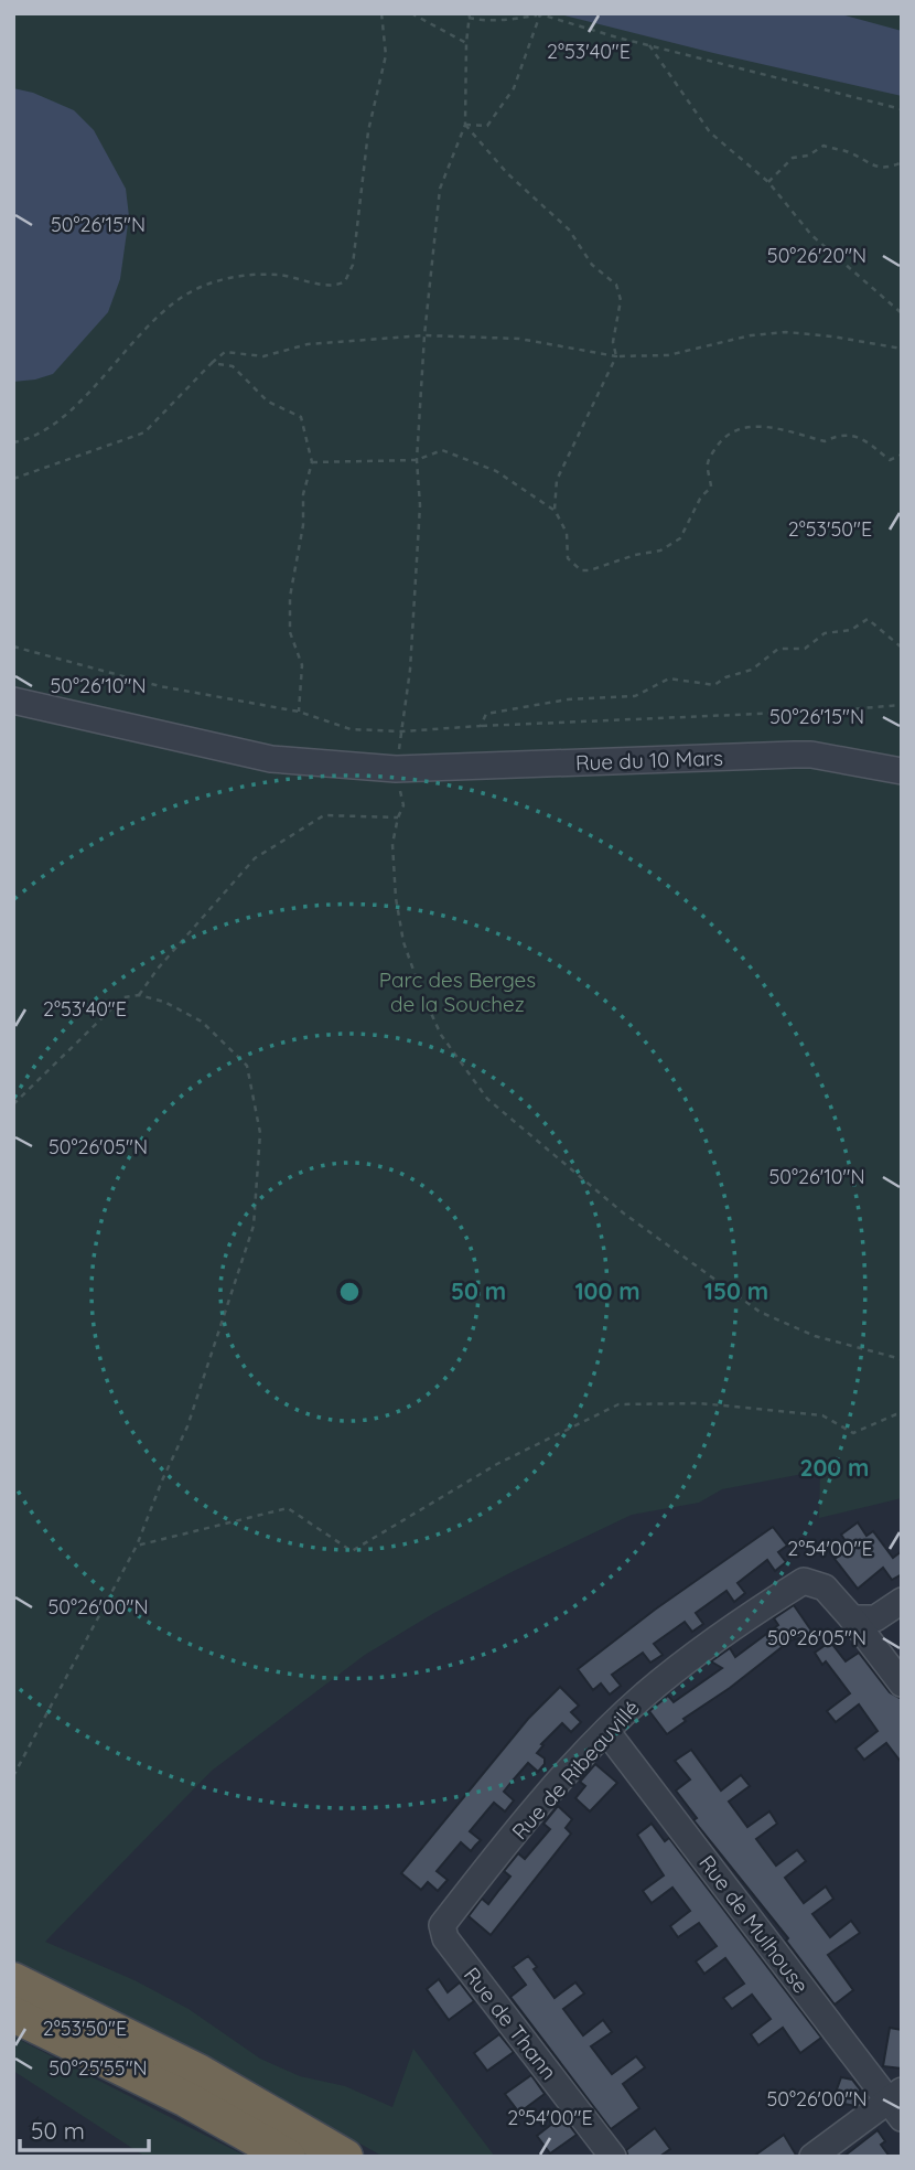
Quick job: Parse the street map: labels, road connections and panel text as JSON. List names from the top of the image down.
{
  "streets": {
    "street": [
      "Rue du 10 Mars",
      "Rue de Ribeauvillé",
      "Rue de Mulhouse",
      "Rue de Thann"
    ]
  },
  "crossings": [
    ["Rue de Ribeauvillé", "Rue de Mulhouse"],
    ["Rue de Ribeauvillé", "Rue de Thann"]
  ],
  "parks": ["Parc des Berges de la Souchez"],
  "scale_bar": "50 m",
  "coordinates": [
    "2°53'40\"E",
    "50°26'15\"N",
    "50°26'20\"N",
    "2°53'50\"E",
    "50°26'10\"N",
    "50°26'05\"N",
    "2°54'00\"E",
    "50°26'00\"N",
    "50°25'55\"N"
  ],
  "rings": [
    "50 m",
    "100 m",
    "150 m",
    "200 m"
  ]
}
